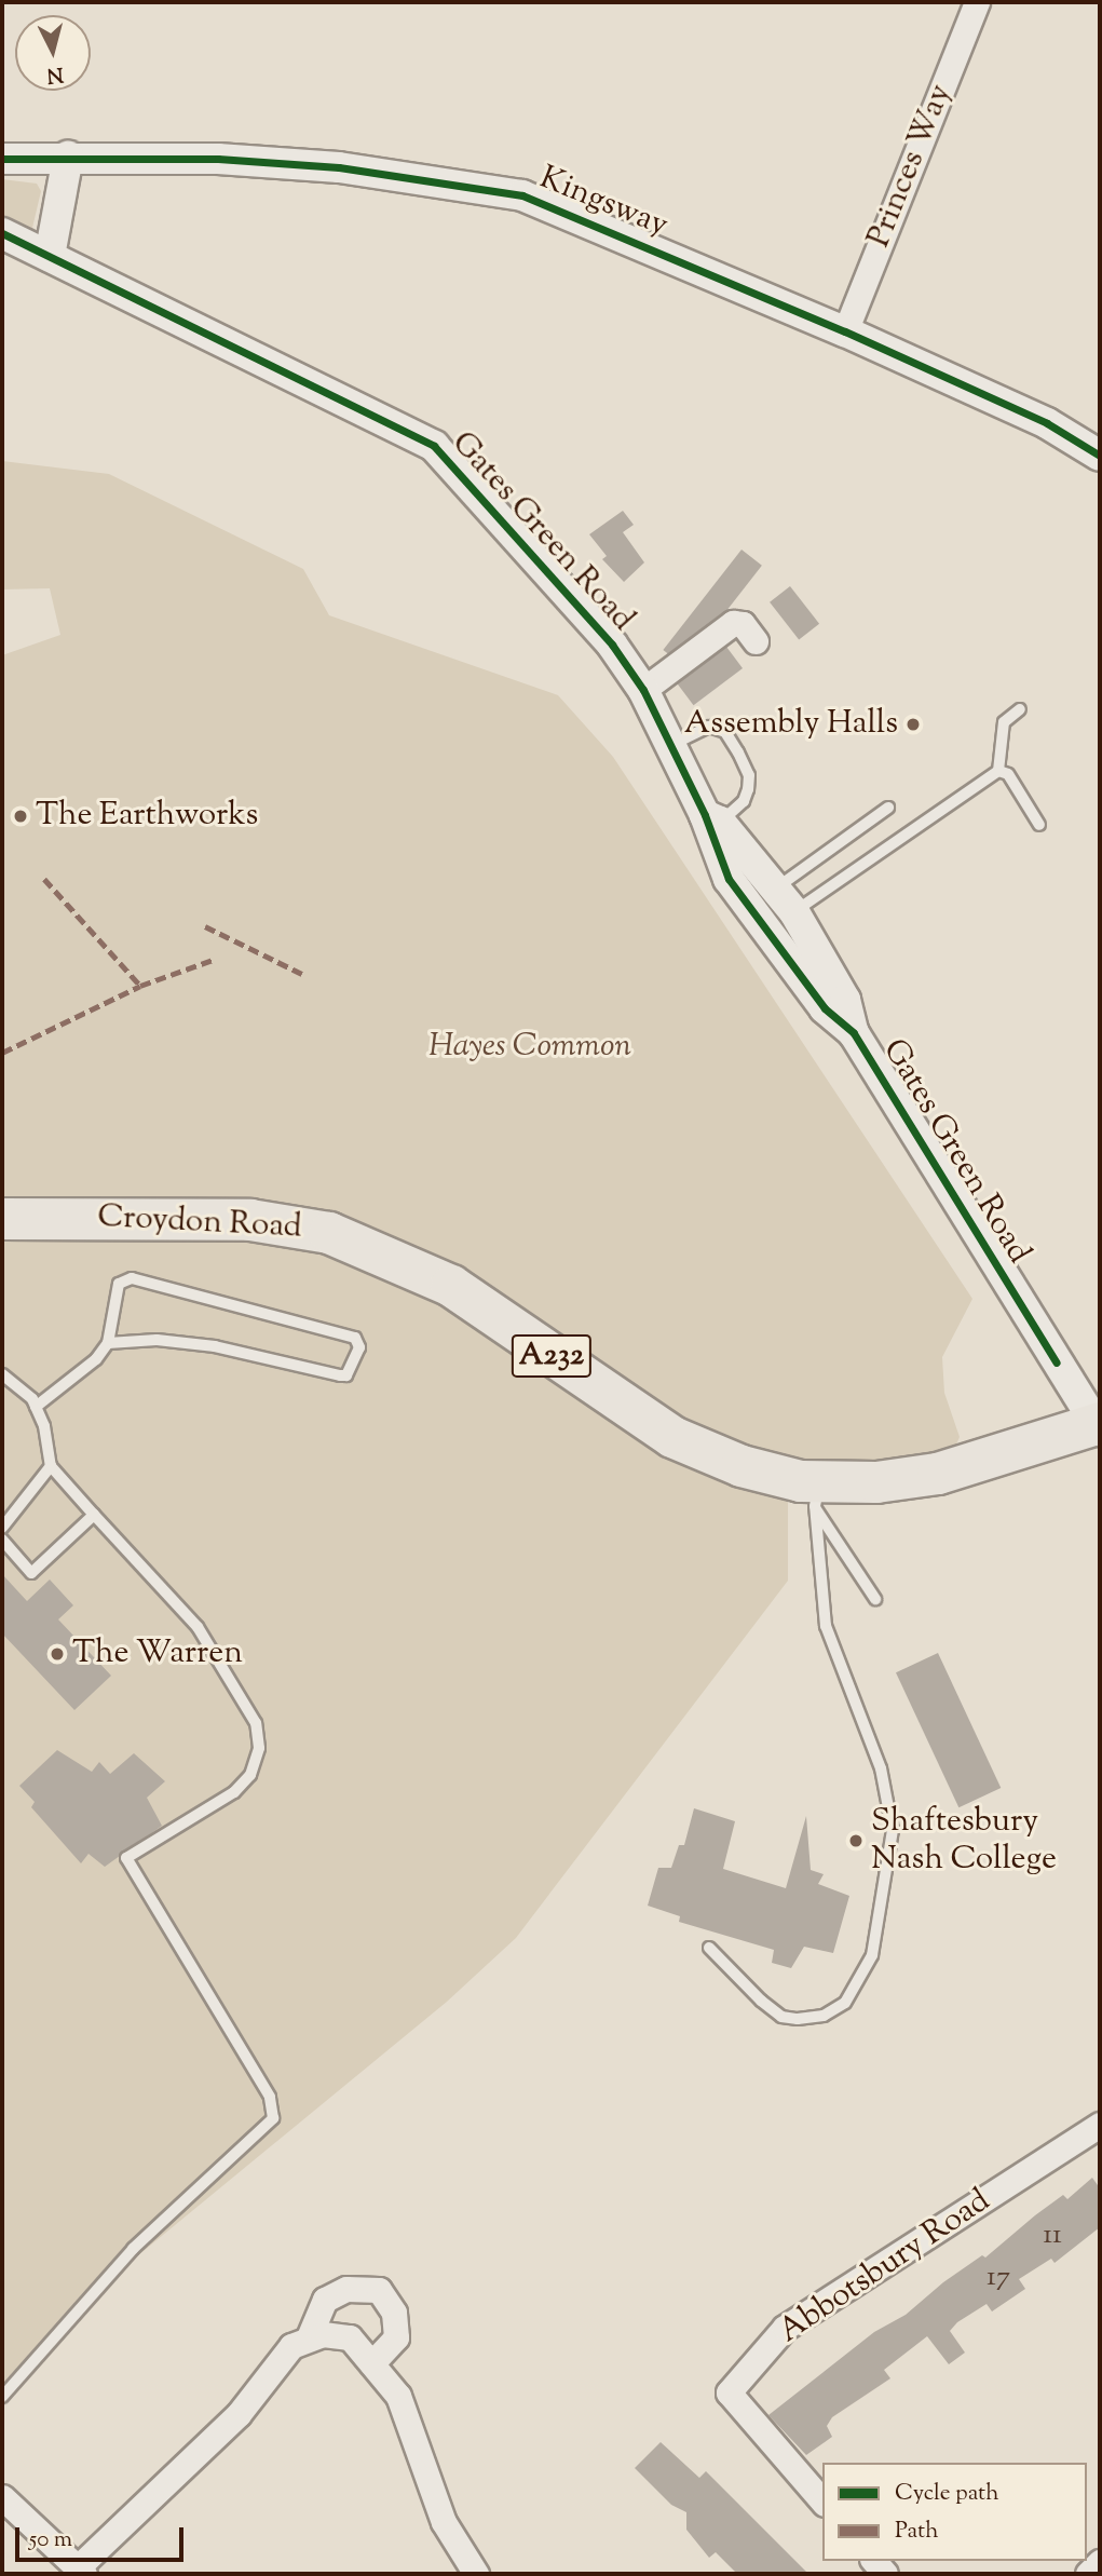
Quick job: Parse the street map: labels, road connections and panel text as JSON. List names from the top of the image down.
{
  "streets": {
    "highway": ["Croydon Road", "A232"],
    "street": [
      "Princes Way",
      "Kingsway",
      "Gates Green Road",
      "Abbotsbury Road"
    ]
  },
  "crossings": [
    ["Princes Way", "Kingsway"],
    ["Gates Green Road", "Croydon Road"]
  ],
  "parks": ["Hayes Common"],
  "places": [
    "Assembly Halls",
    "The Earthworks",
    "The Warren",
    "Shaftesbury Nash College"
  ],
  "house_numbers": ["11", "17"],
  "legend": ["Cycle path", "Path"],
  "scale_bar": "50 m",
  "north": "bottom"
}
